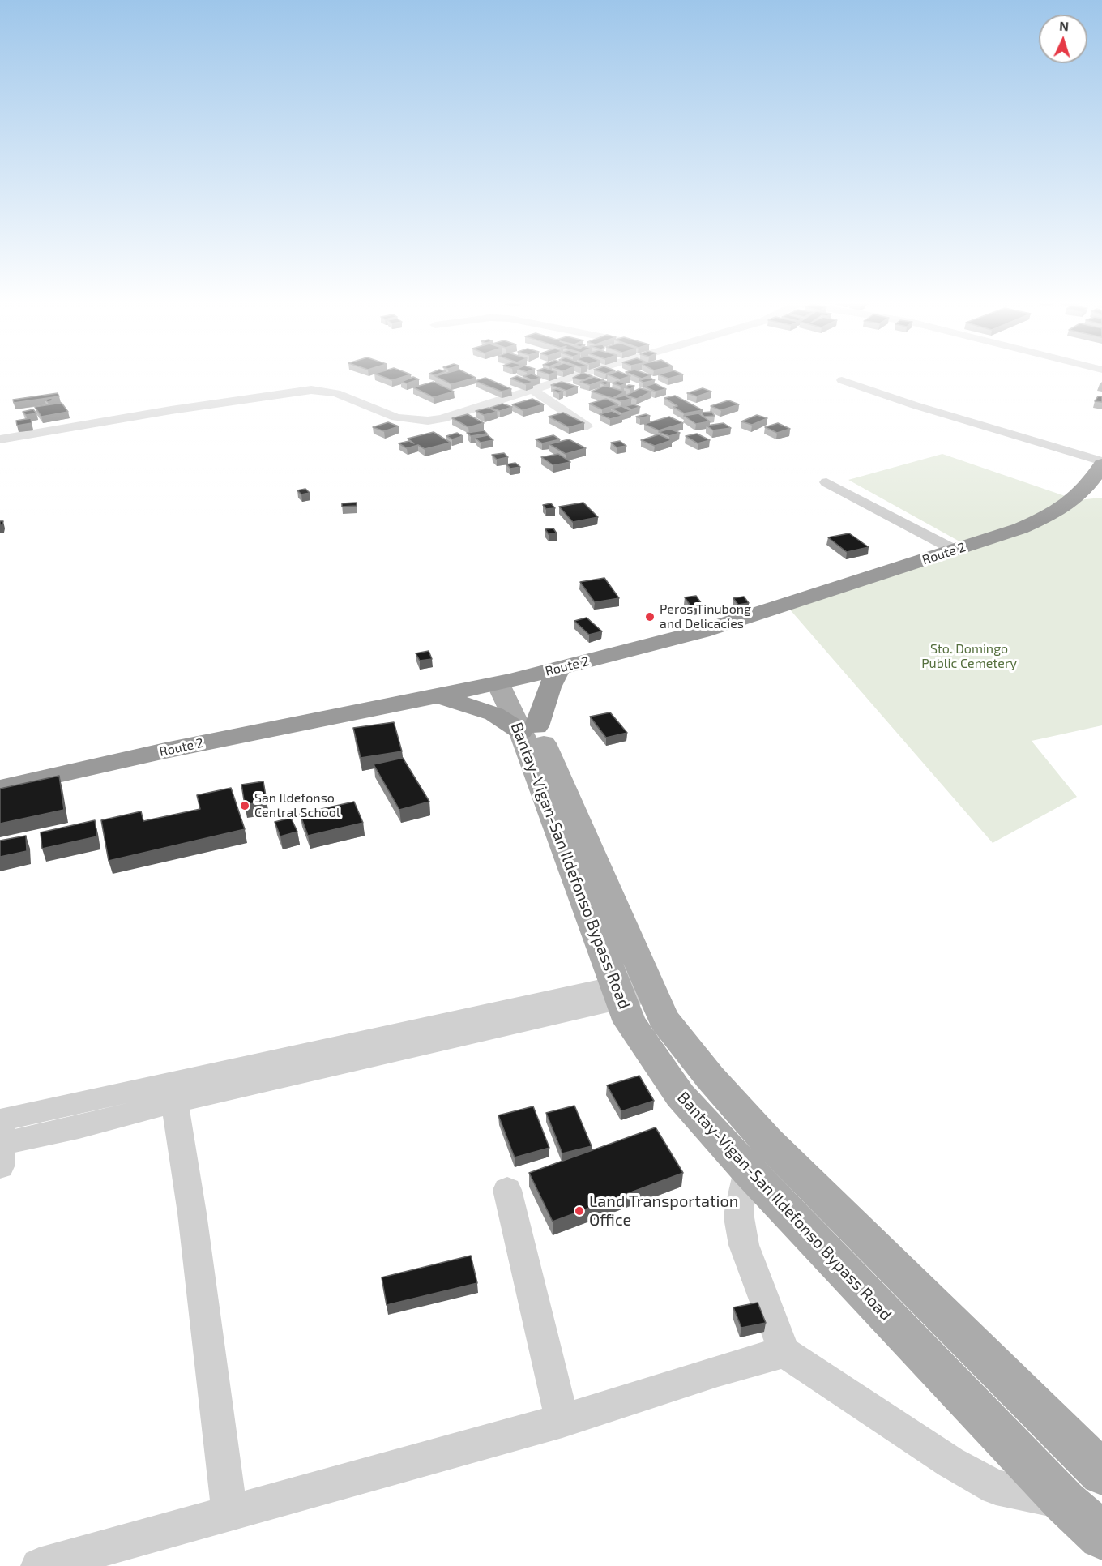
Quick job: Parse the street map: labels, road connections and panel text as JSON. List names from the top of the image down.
{
  "streets": {
    "highway": ["Route 2"],
    "main road": ["Bantay-Vigan-San Ildefonso Bypass Road"]
  },
  "crossings": [
    ["Route 2", "Bantay-Vigan-San Ildefonso Bypass Road"]
  ],
  "parks": ["Sto. Domingo Public Cemetery"],
  "places": ["Peros Tinubong and Delicacies", "San Ildefonso Central School", "Land Transportation Office"],
  "north": "top"
}
